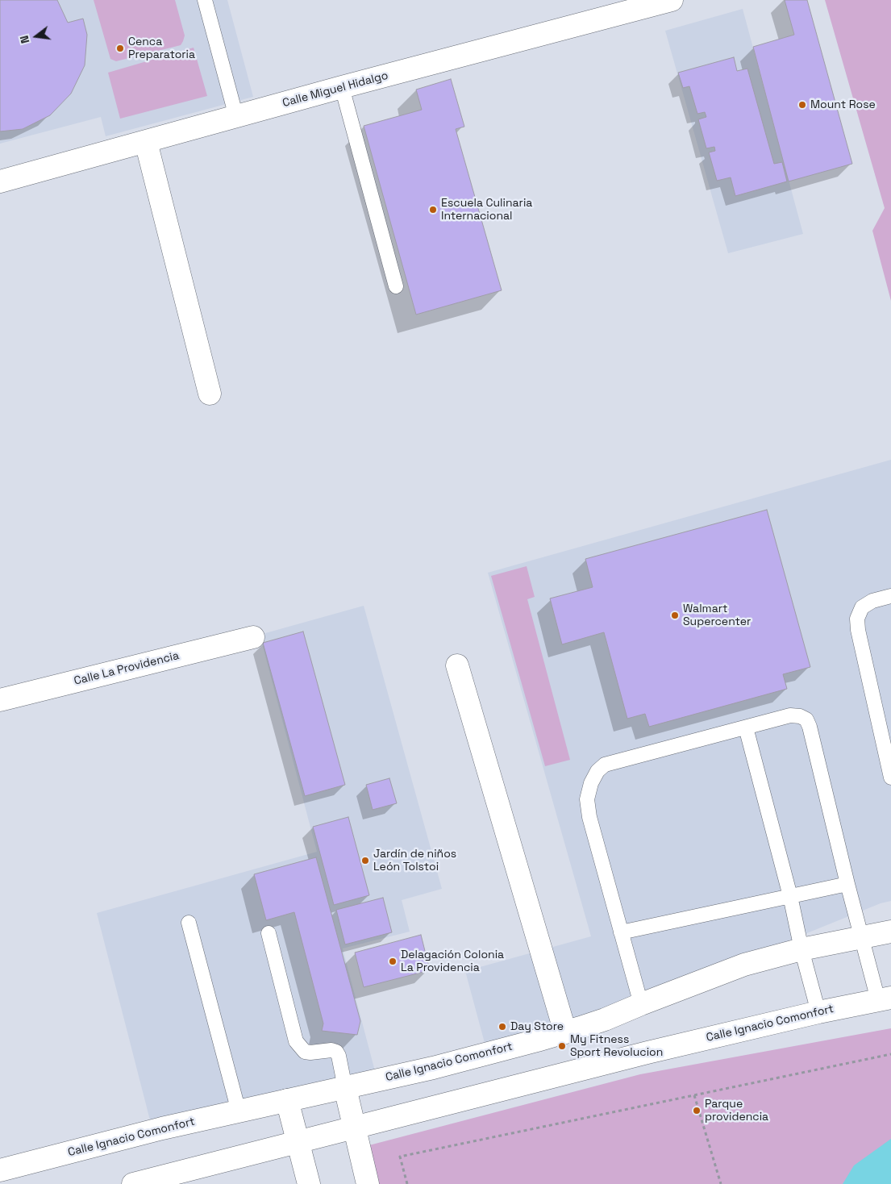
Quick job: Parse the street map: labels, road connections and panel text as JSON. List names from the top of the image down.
{
  "streets": {
    "street": ["Calle Miguel Hidalgo", "Calle La Providencia", "Calle Ignacio Comonfort"]
  },
  "places": [
    "Cenca Preparatoria",
    "Mount Rose",
    "Escuela Culinaria Internacional",
    "Walmart Supercenter",
    "Jardín de niños León Tolstoi",
    "Delagación Colonia La Providencia",
    "Day Store",
    "My Fitness Sport Revolucion",
    "Parque providencia"
  ],
  "north": "left"
}
